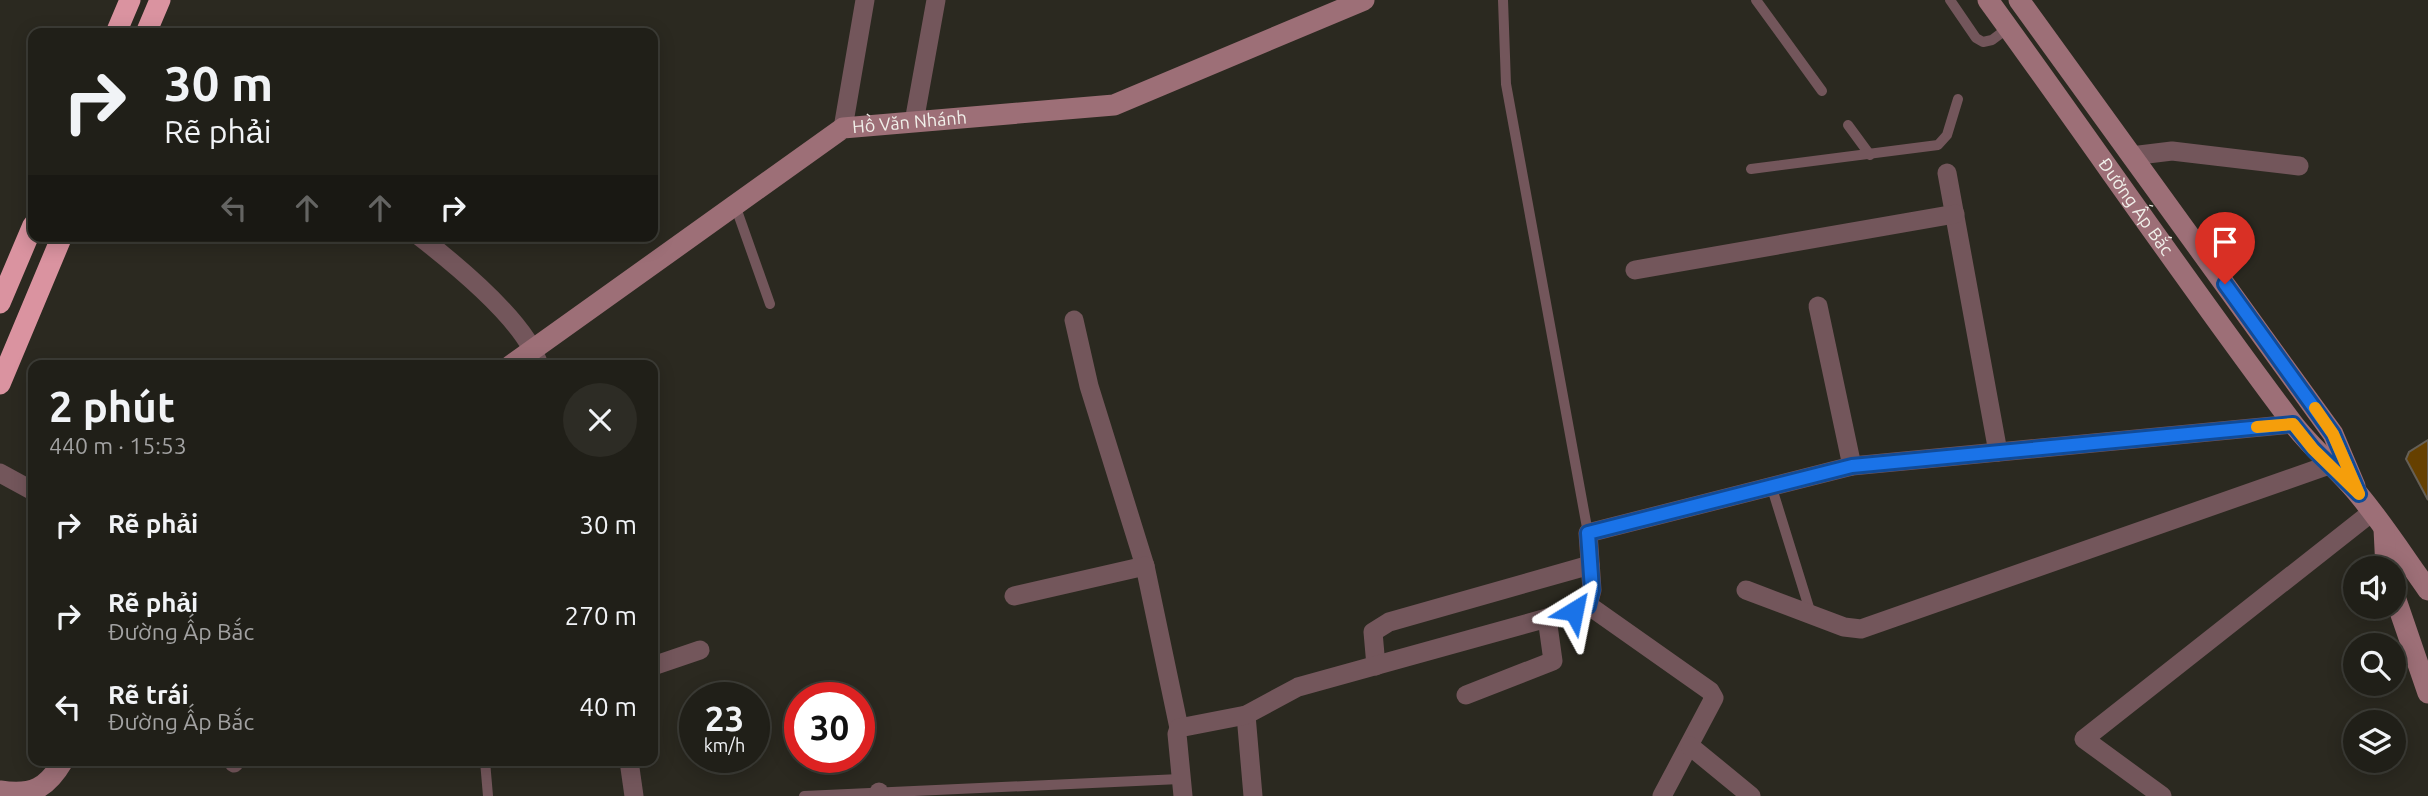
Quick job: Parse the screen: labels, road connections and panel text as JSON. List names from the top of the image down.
{
  "streets": {
    "main road": ["Hồ Văn Nhánh", "Đường Ấp Bắc"]
  },
  "page": {
    "turn": ["30 m", "Rẽ phải"],
    "heading": ["2 phút", "440 m · 15:53"],
    "list": [
      {
        "name": "Rẽ phải",
        "value": "30 m"
      },
      {
        "name": "Rẽ phải",
        "note": "Đường Ấp Bắc",
        "value": "270 m"
      },
      {
        "name": "Rẽ trái",
        "note": "Đường Ấp Bắc",
        "value": "40 m"
      }
    ],
    "speed": "23 km/h",
    "limit": "30"
  }
}
